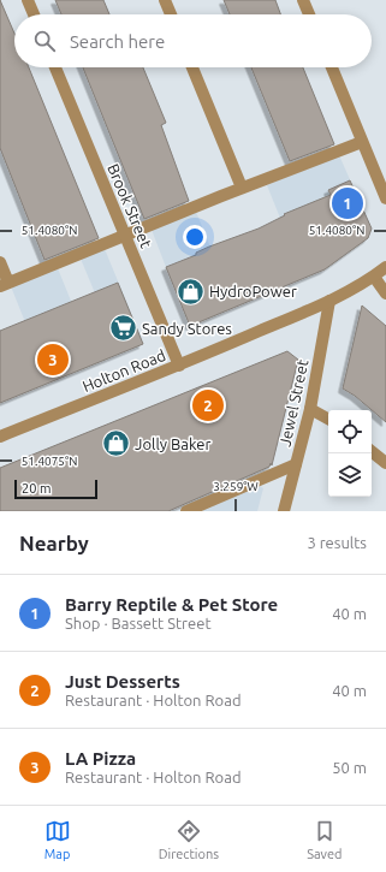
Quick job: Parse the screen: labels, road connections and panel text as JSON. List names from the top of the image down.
{
  "streets": {
    "street": ["Brook Street", "Holton Road", "Jewel Street"]
  },
  "crossings": [
    ["Brook Street", "Holton Road"],
    ["Holton Road", "Jewel Street"]
  ],
  "places": {
    "shop": ["HydroPower", "Jolly Baker"],
    "supermarket": ["Sandy Stores"]
  },
  "scale_bar": "20 m",
  "page": {
    "search": "Search here",
    "pins": ["1", "3", "2"],
    "scale": "20 m",
    "heading": ["Nearby", "3 results"],
    "list": [
      {
        "mark": "1",
        "name": "Barry Reptile & Pet Store",
        "note": "Shop · Bassett Street",
        "value": "40 m"
      },
      {
        "mark": "2",
        "name": "Just Desserts",
        "note": "Restaurant · Holton Road",
        "value": "40 m"
      },
      {
        "mark": "3",
        "name": "LA Pizza",
        "note": "Restaurant · Holton Road",
        "value": "50 m"
      }
    ],
    "nav": ["Map", "Directions", "Saved"]
  },
  "coordinates": ["51.4080°N", "51.4075°N", "3.259°W"]
}
